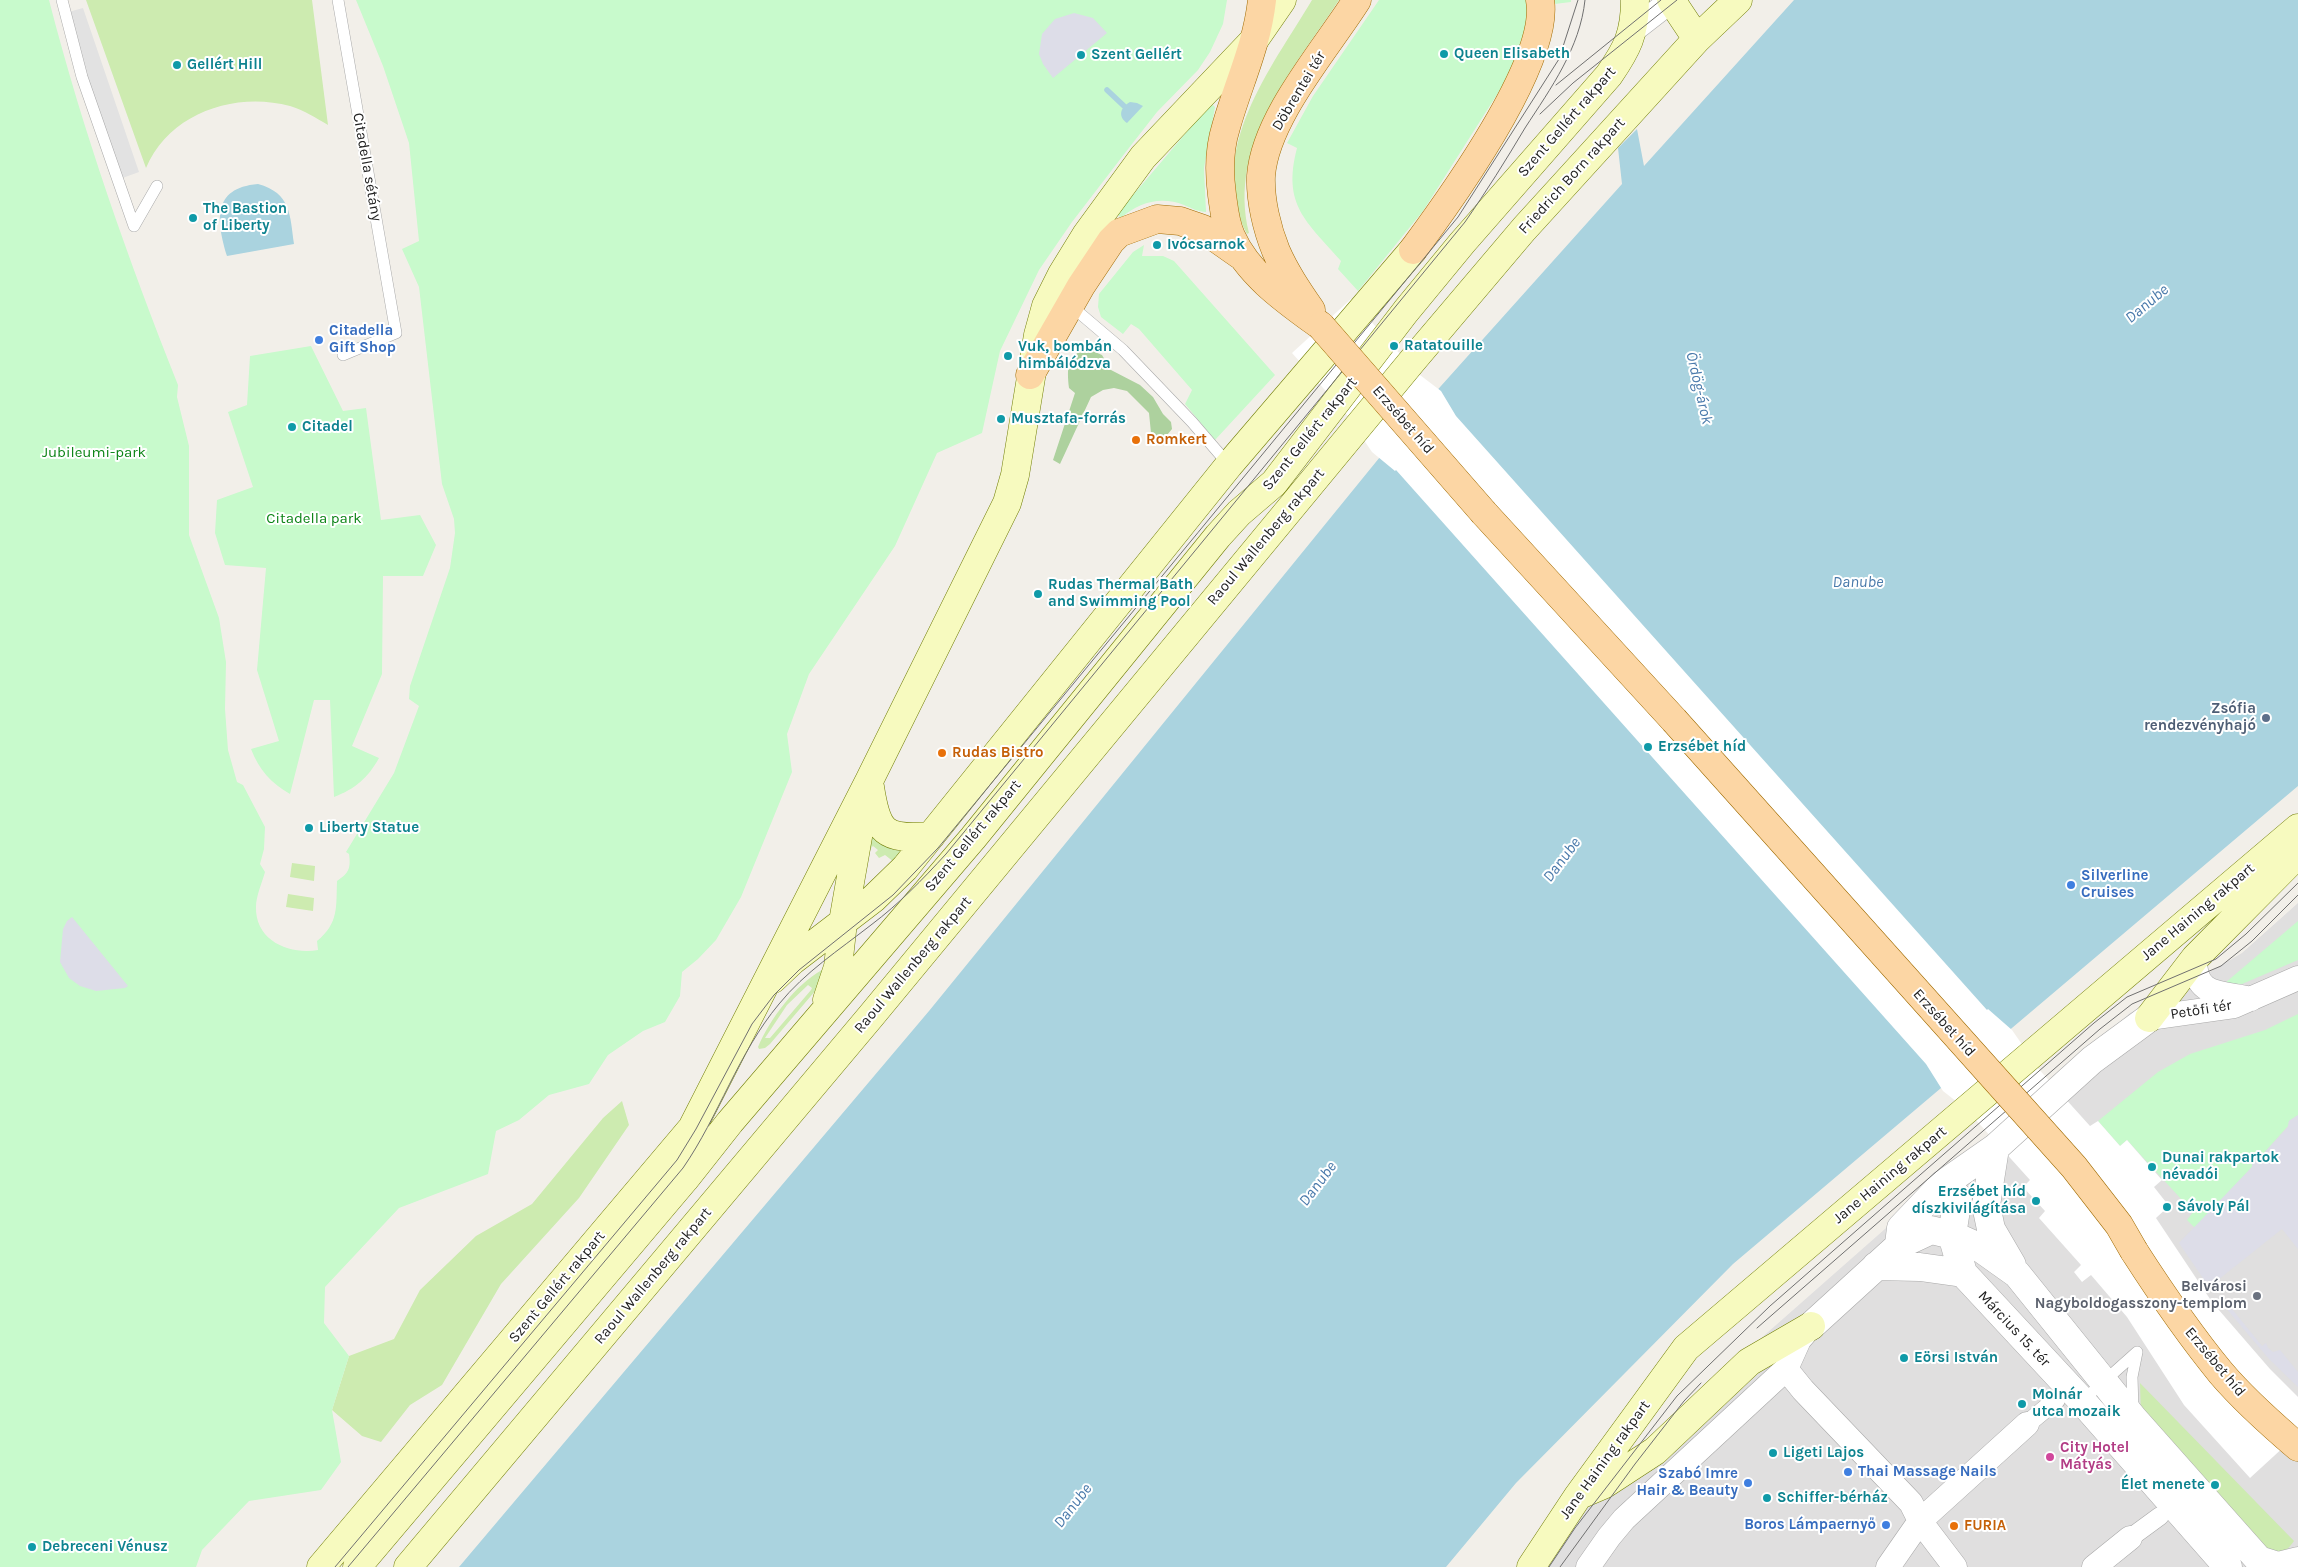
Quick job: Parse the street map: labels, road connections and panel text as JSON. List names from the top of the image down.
{
  "streets": {
    "main road": [
      "Döbrentei tér",
      "Szent Gellért rakpart",
      "Friedrich Born rakpart",
      "Erzsébet híd",
      "Raoul Wallenberg rakpart",
      "Jane Haining rakpart"
    ],
    "street": ["Petőfi tér", "Március 15. tér"],
    "lane": ["Citadella sétány"]
  },
  "crossings": [
    ["Döbrentei tér", "Erzsébet híd"],
    ["Friedrich Born rakpart", "Raoul Wallenberg rakpart"]
  ],
  "water": ["Danube", "Ördög-árok"],
  "parks": ["Jubileumi-park", "Citadella park"],
  "places": [
    "Queen Elisabeth",
    "Szent Gellért",
    "Gellért Hill",
    "The Bastion of Liberty",
    "Ivócsarnok",
    "Citadella Gift Shop",
    "Ratatouille",
    "Vuk, bombán himbálódzva",
    "Musztafa-forrás",
    "Citadel",
    "Romkert",
    "Rudas Thermal Bath and Swimming Pool",
    "Zsófia rendezvényhajó",
    "Erzsébet híd",
    "Rudas Bistro",
    "Liberty Statue",
    "Silverline Cruises",
    "Dunai rakpartok névadói",
    "Erzsébet híd díszkivilágítása",
    "Sávoly Pál",
    "Belvárosi Nagyboldogasszony-templom",
    "Eörsi István",
    "Molnár utca mozaik",
    "Ligeti Lajos",
    "City Hotel Mátyás",
    "Thai Massage Nails",
    "Szabó Imre Hair & Beauty",
    "Élet menete",
    "Schiffer-bérház",
    "Boros Lámpaernyő",
    "FURIA",
    "Debreceni Vénusz"
  ]
}
